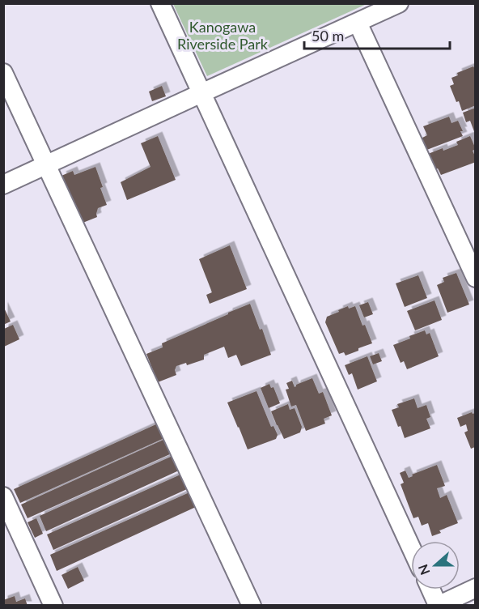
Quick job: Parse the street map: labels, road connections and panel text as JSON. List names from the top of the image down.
{
  "parks": ["Kanogawa Riverside Park"],
  "scale_bar": "50 m",
  "north": "left"
}
